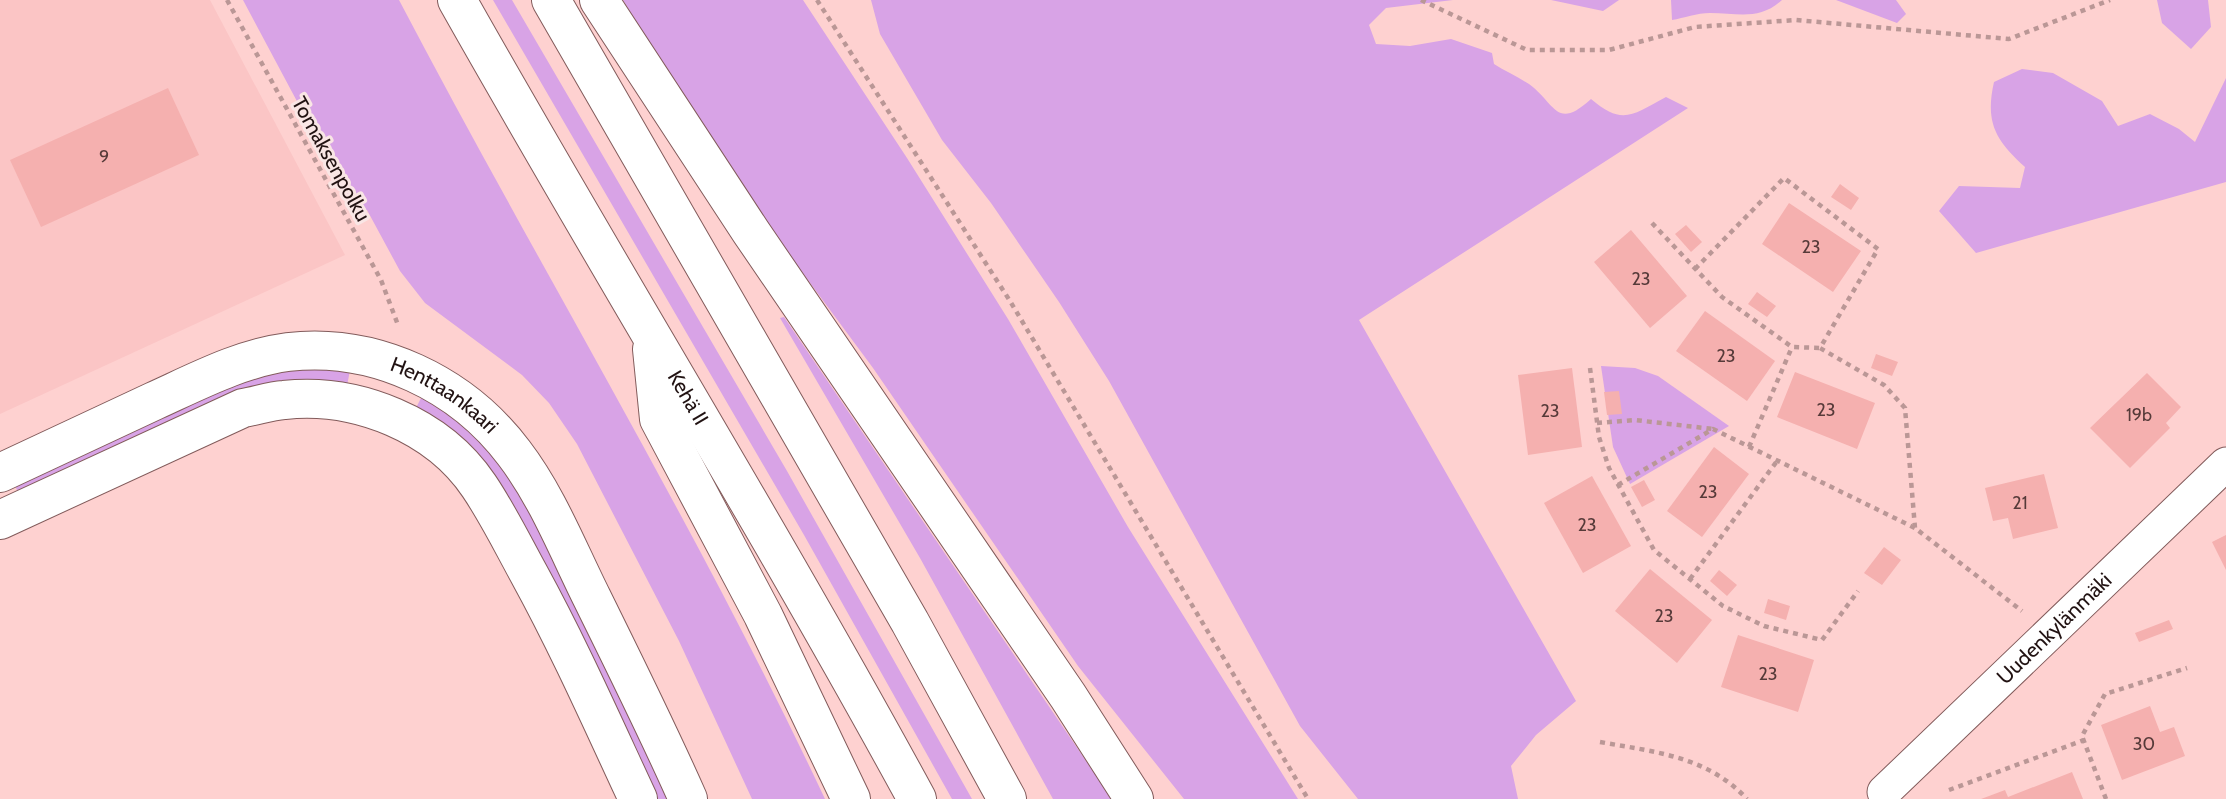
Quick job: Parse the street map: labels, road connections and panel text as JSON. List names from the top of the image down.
{
  "streets": {
    "main road": ["Henttaankaari", "Kehä II"],
    "street": ["Uudenkylänmäki"],
    "path": ["Tomaksenpolku"]
  },
  "house_numbers": [
    "9",
    "23",
    "23",
    "23",
    "23",
    "23",
    "19b",
    "23",
    "21",
    "23",
    "23",
    "23",
    "30"
  ]
}
